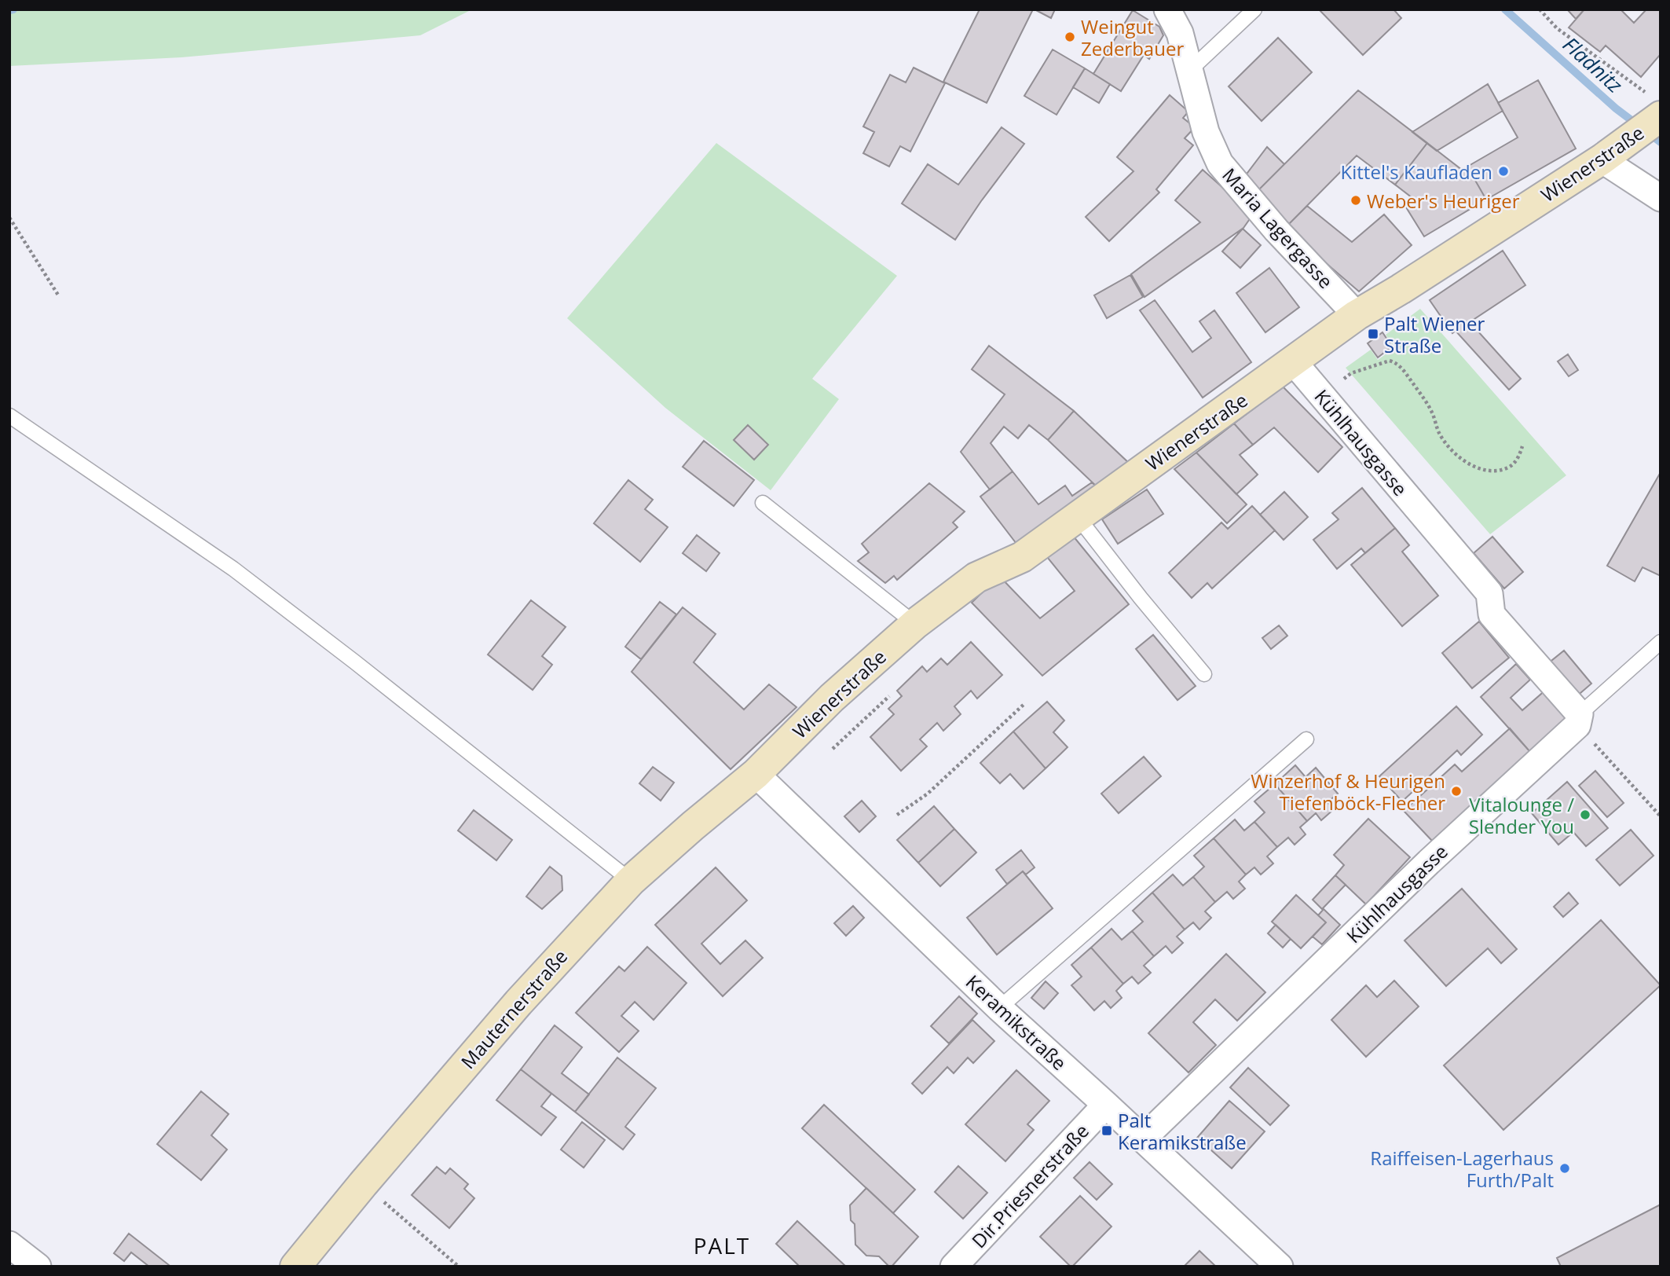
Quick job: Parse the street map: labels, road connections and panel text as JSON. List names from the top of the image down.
{
  "streets": {
    "street": [
      "Wienerstraße",
      "Maria Lagergasse",
      "Kühlhausgasse",
      "Mauternerstraße",
      "Keramikstraße",
      "Dir.Priesnerstraße"
    ]
  },
  "crossings": [
    ["Wienerstraße", "Maria Lagergasse"],
    ["Wienerstraße", "Kühlhausgasse"],
    ["Wienerstraße", "Mauternerstraße"],
    ["Wienerstraße", "Keramikstraße"],
    ["Kühlhausgasse", "Keramikstraße"],
    ["Mauternerstraße", "Keramikstraße"],
    ["Keramikstraße", "Dir.Priesnerstraße"]
  ],
  "districts": ["PALT"],
  "water": ["Fladnitz"],
  "places": {
    "other": [
      "Weingut Zederbauer",
      "Kittel's Kaufladen",
      "Weber's Heuriger",
      "Winzerhof & Heurigen Tiefenböck-Flecher",
      "Vitalounge / Slender You",
      "Raiffeisen-Lagerhaus Furth/Palt"
    ],
    "transit": ["Palt Wiener Straße", "Palt Keramikstraße"]
  }
}
